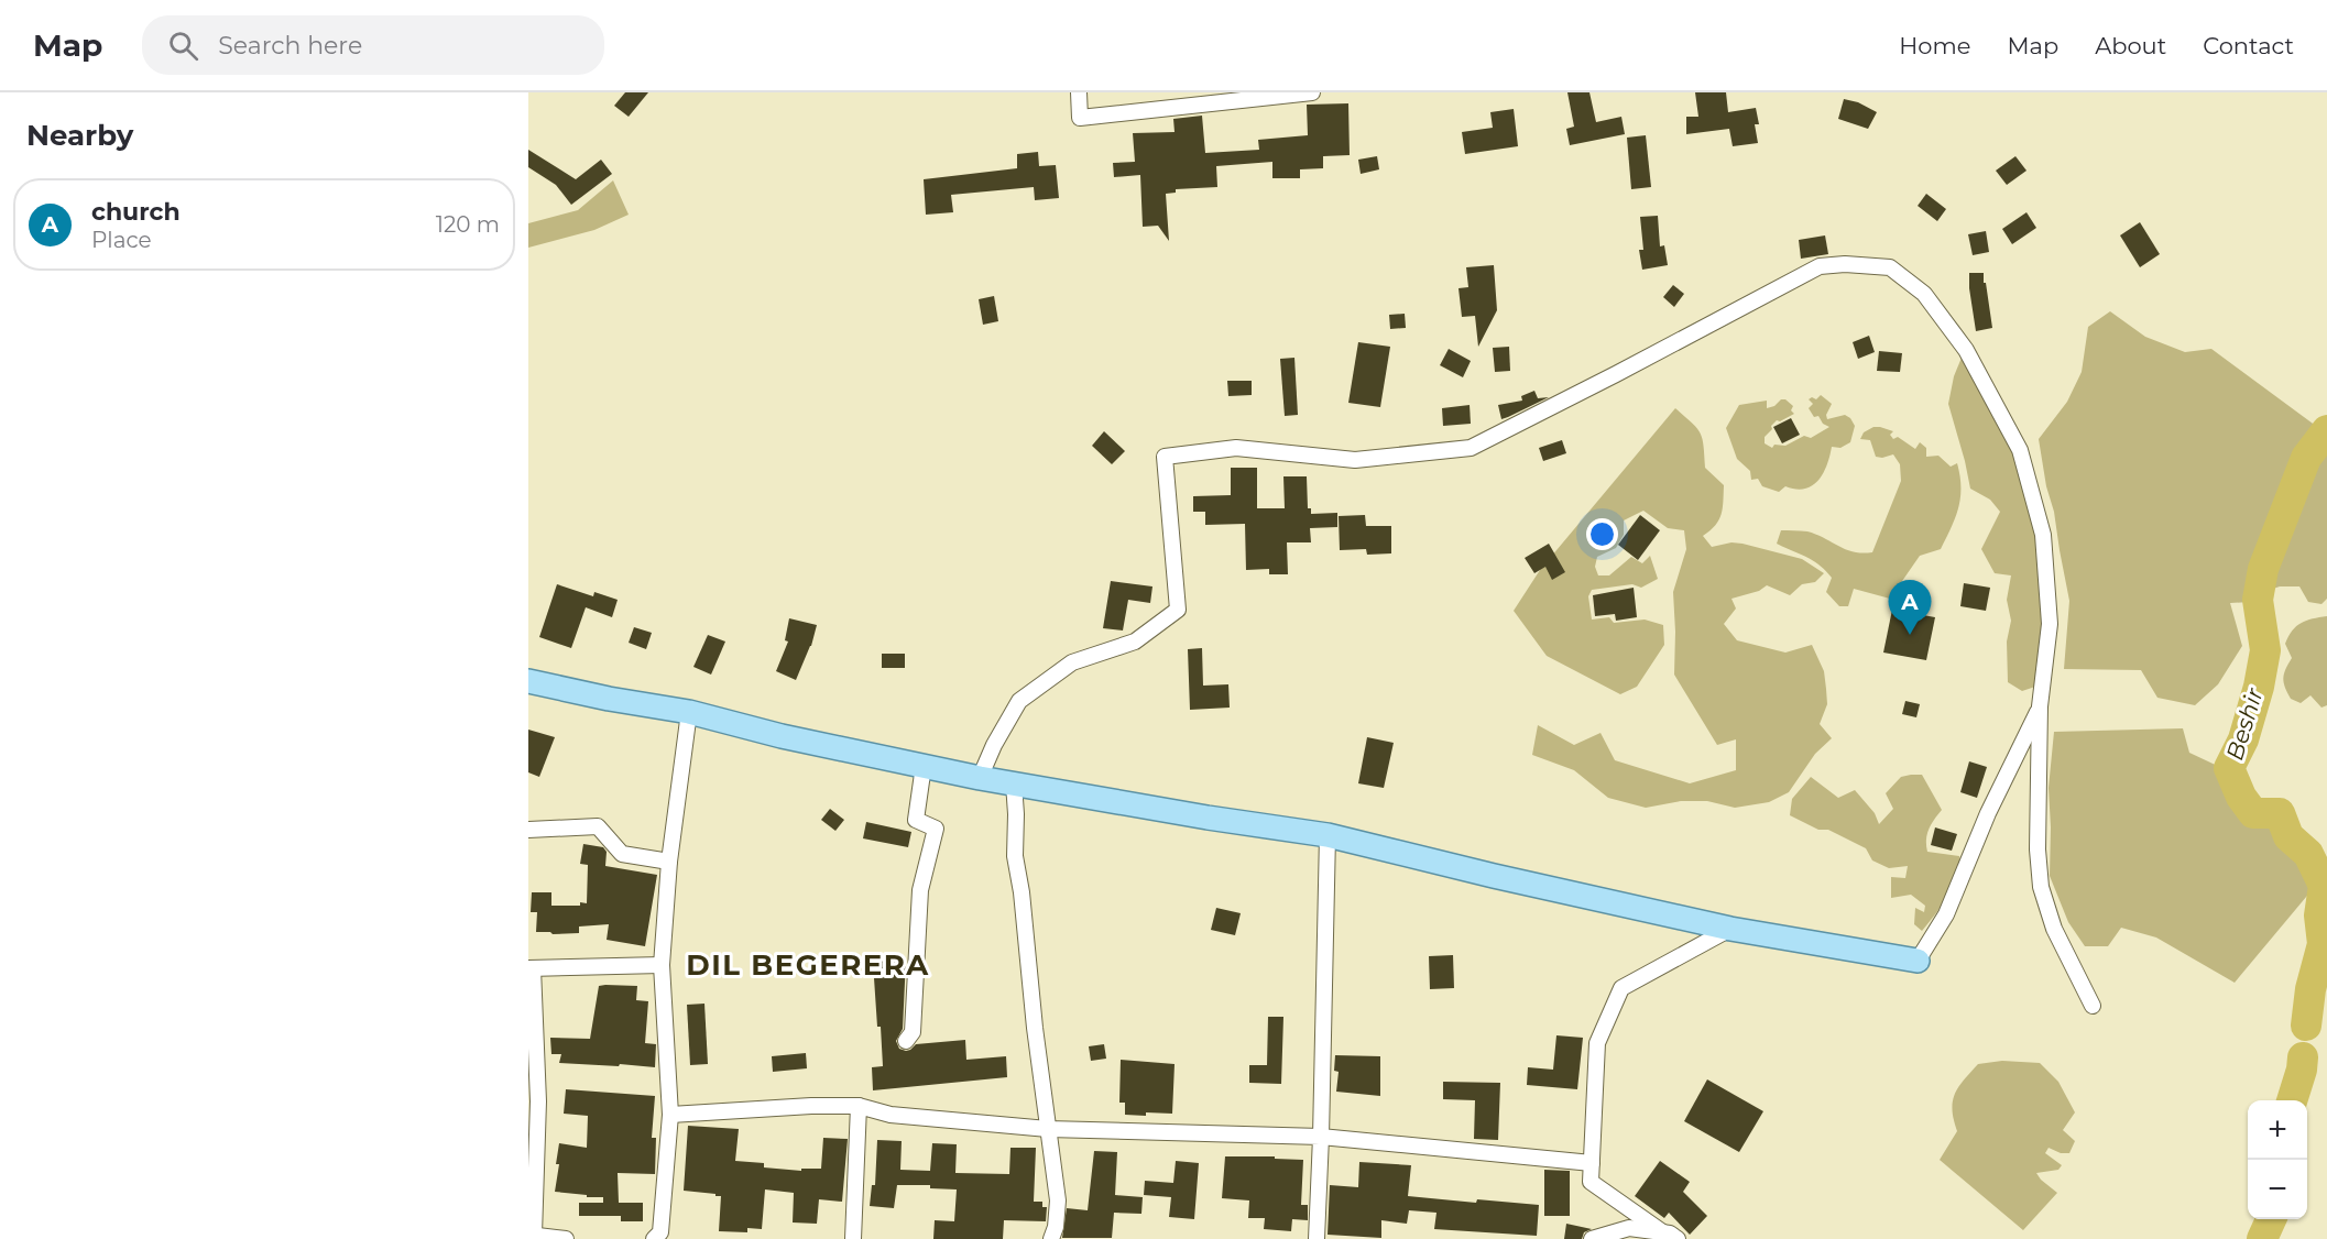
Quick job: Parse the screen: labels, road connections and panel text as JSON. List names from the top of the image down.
{
  "districts": ["DIL BEGERERA"],
  "water": ["Beshir"],
  "page": {
    "header": "Map",
    "search": "Search here",
    "nav": [
      "Home",
      "Map",
      "About",
      "Contact"
    ],
    "heading": "Nearby",
    "list": [
      {
        "mark": "A",
        "name": "church",
        "note": "Place",
        "value": "120 m"
      }
    ],
    "pins": "A",
    "map_buttons": ["+", "−"]
  }
}
